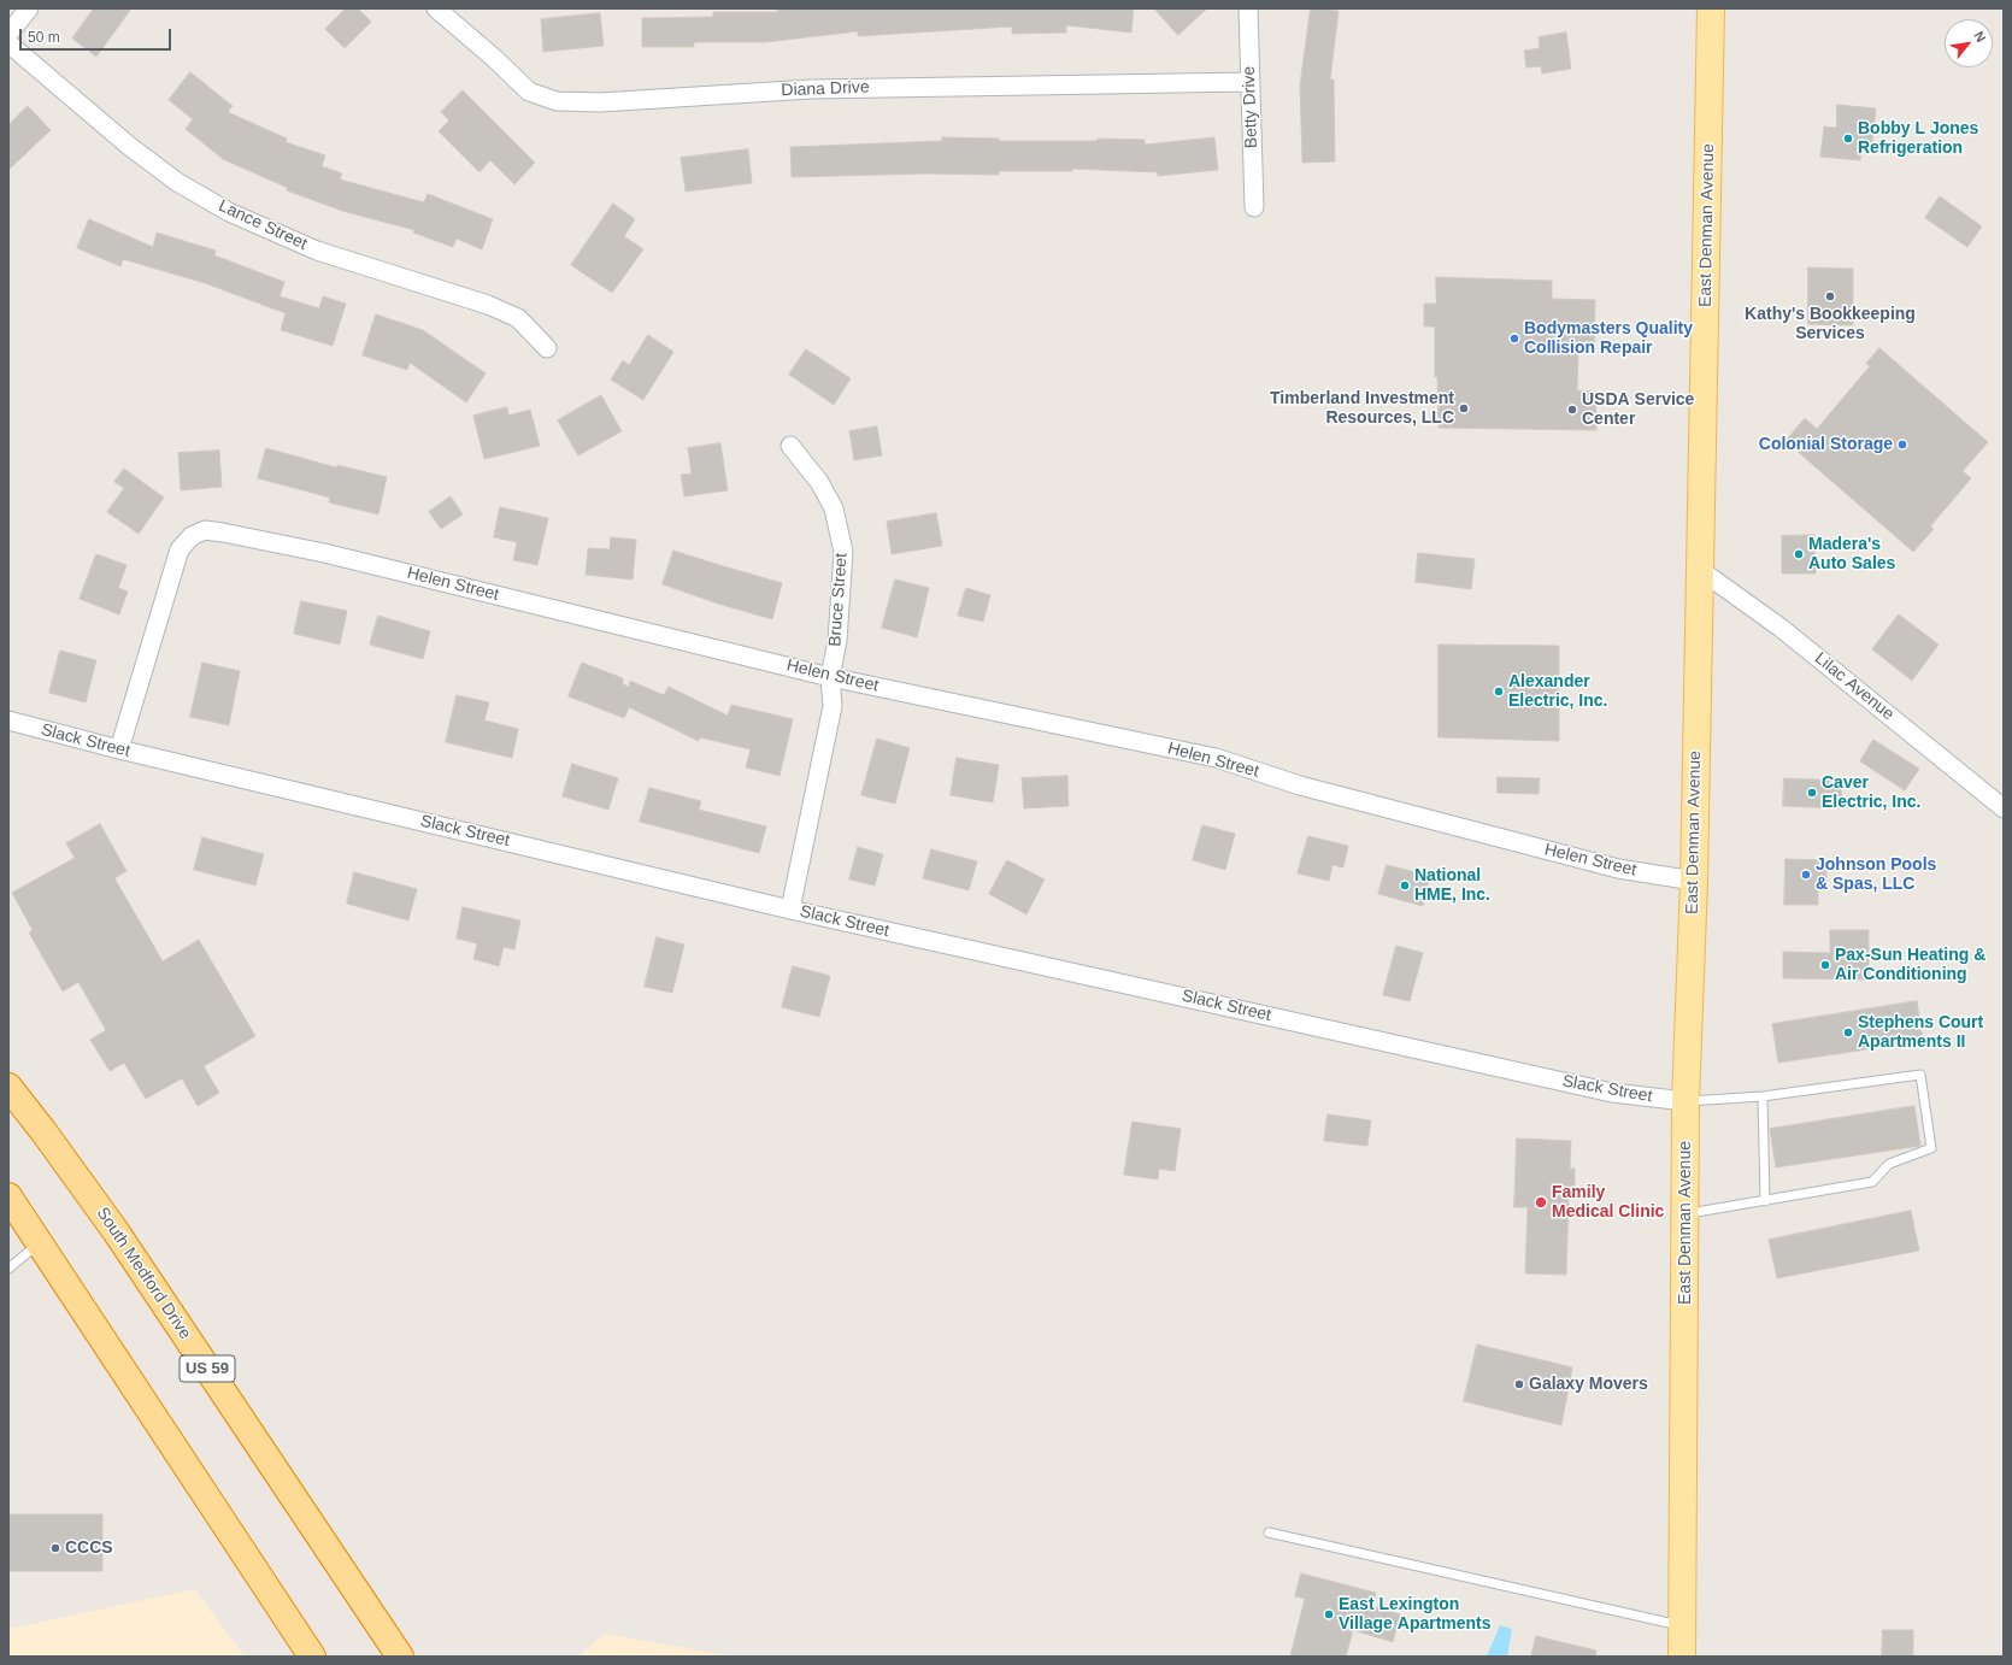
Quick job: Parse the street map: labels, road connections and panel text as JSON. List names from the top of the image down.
{
  "streets": {
    "highway": ["South Medford Drive", "US 59"],
    "main road": ["East Denman Avenue"],
    "street": [
      "Diana Drive",
      "Betty Drive",
      "Lance Street",
      "Helen Street",
      "Bruce Street",
      "Lilac Avenue",
      "Slack Street"
    ]
  },
  "crossings": [
    ["Diana Drive", "Betty Drive"],
    ["East Denman Avenue", "Helen Street"],
    ["East Denman Avenue", "Lilac Avenue"],
    ["East Denman Avenue", "Slack Street"],
    ["Helen Street", "Bruce Street"],
    ["Helen Street", "Slack Street"],
    ["Bruce Street", "Slack Street"]
  ],
  "places": [
    "Bobby L Jones Refrigeration",
    "Kathy's Bookkeeping Services",
    "Bodymasters Quality Collision Repair",
    "Timberland Investment Resources, LLC",
    "USDA Service Center",
    "Colonial Storage",
    "Madera's Auto Sales",
    "Alexander Electric, Inc.",
    "Caver Electric, Inc.",
    "Johnson Pools & Spas, LLC",
    "National HME, Inc.",
    "Pax-Sun Heating & Air Conditioning",
    "Stephens Court Apartments II",
    "Family Medical Clinic",
    "Galaxy Movers",
    "CCCS",
    "East Lexington Village Apartments"
  ],
  "scale_bar": "50 m",
  "north": "top right"
}
